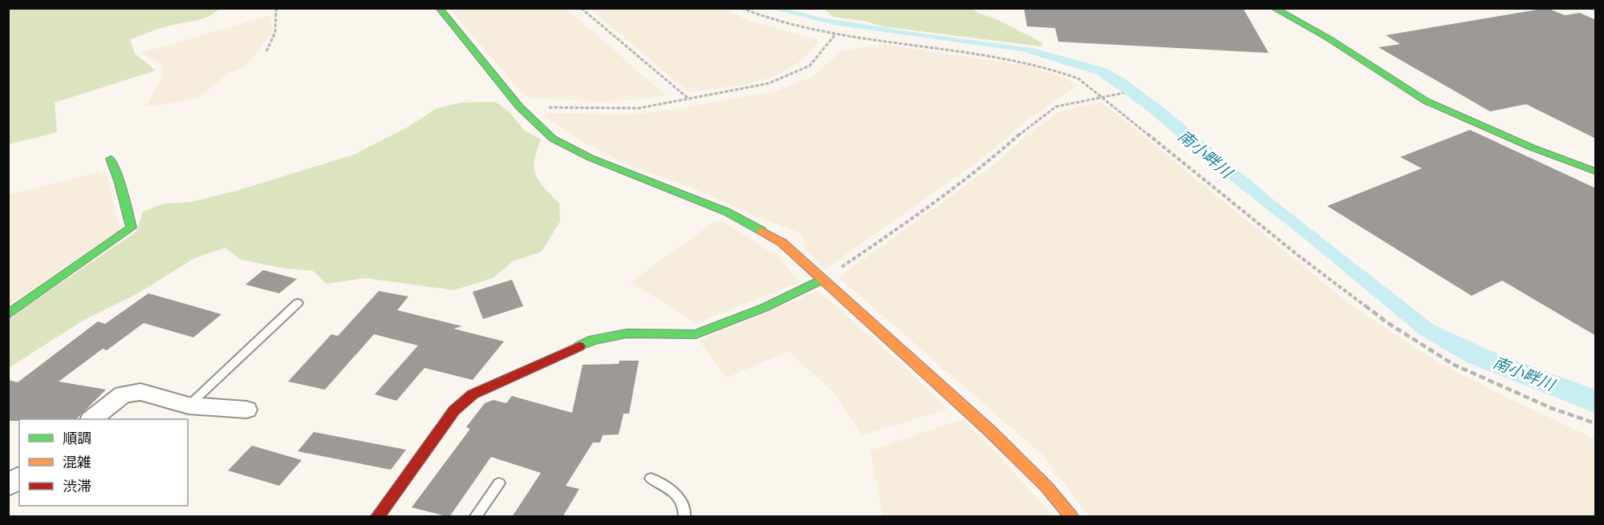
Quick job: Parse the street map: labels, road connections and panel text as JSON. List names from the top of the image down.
{
  "water": ["南小畔川"],
  "legend": ["順調", "混雑", "渋滞"]
}
